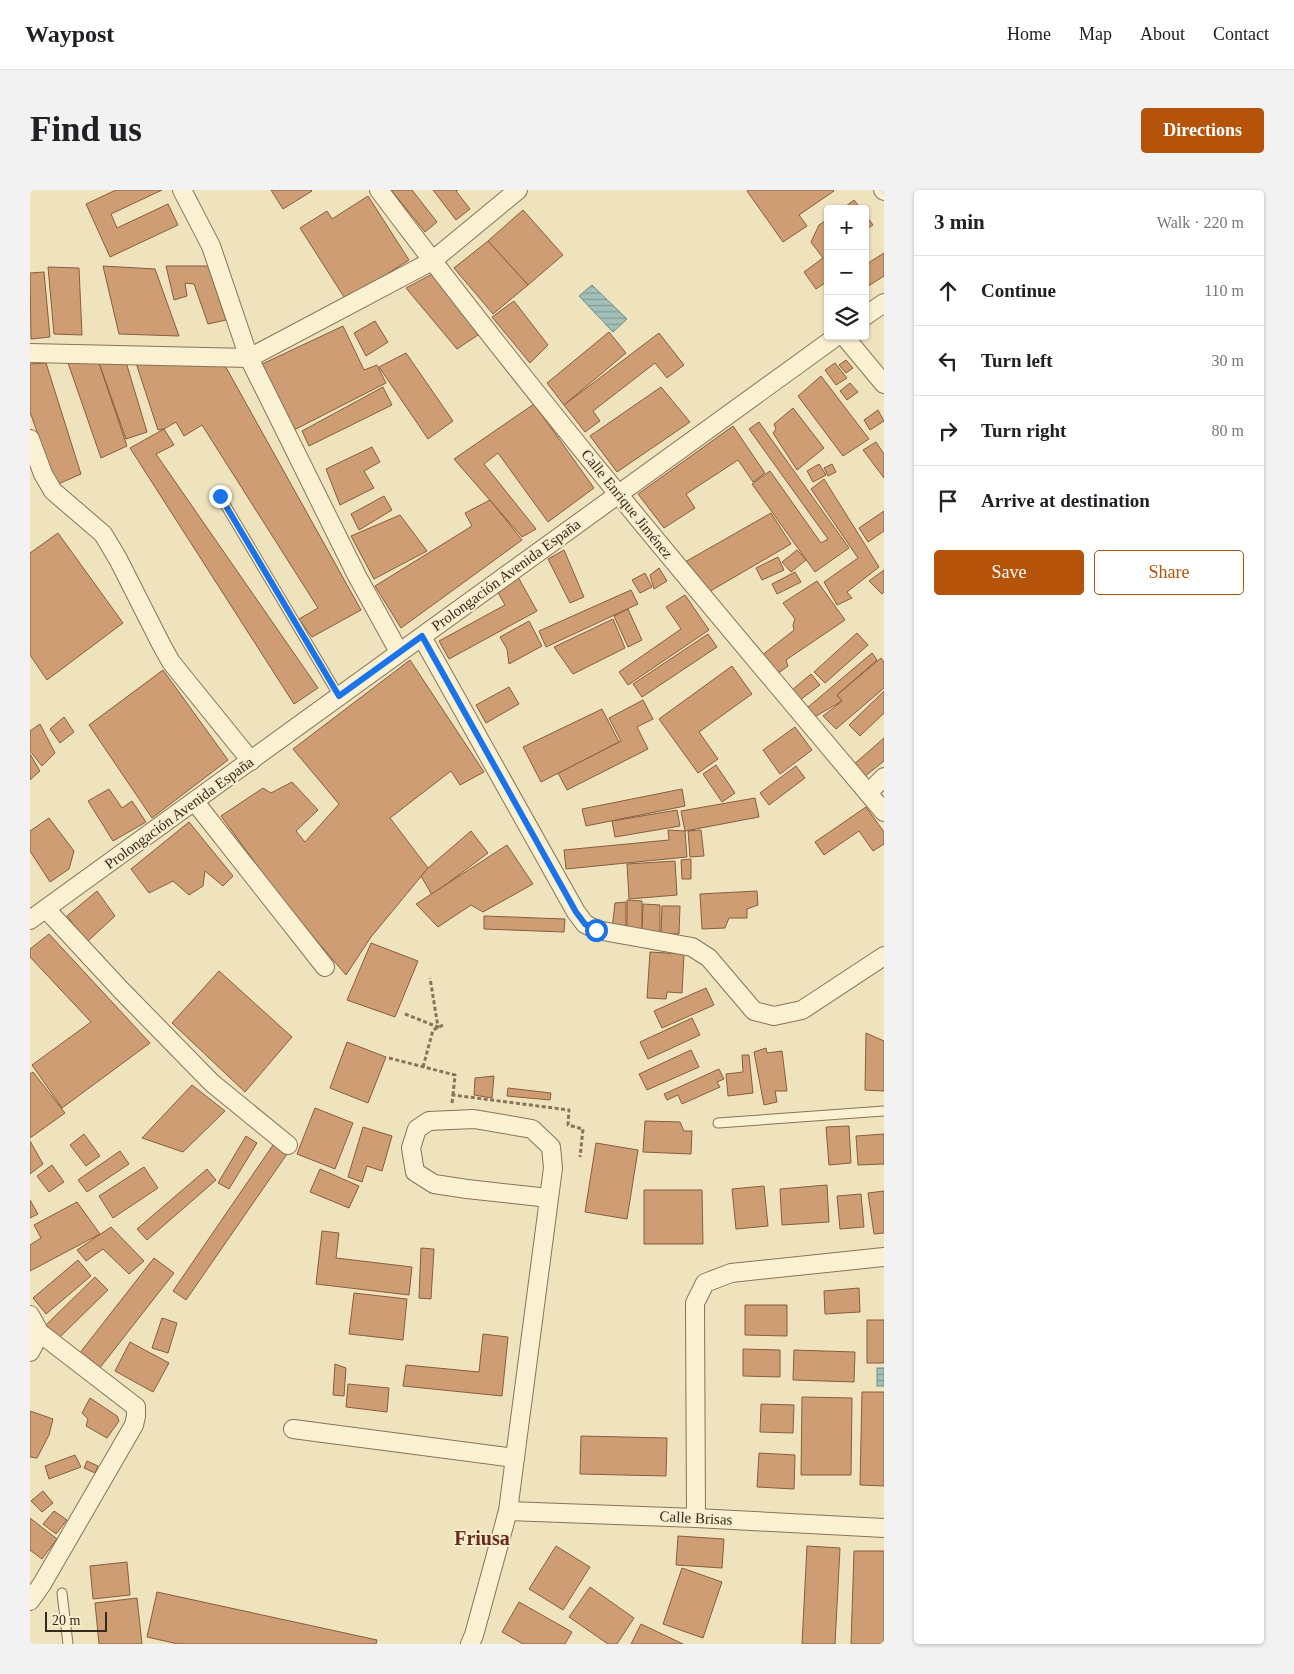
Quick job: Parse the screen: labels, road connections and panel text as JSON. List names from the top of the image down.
{
  "streets": {
    "street": ["Calle Enrique Jiménez", "Prolongación Avenida España", "Calle Brisas"]
  },
  "crossings": [
    ["Calle Enrique Jiménez", "Prolongación Avenida España"]
  ],
  "districts": ["Friusa"],
  "scale_bar": "20 m",
  "page": {
    "header": "Waypost",
    "nav": [
      "Home",
      "Map",
      "About",
      "Contact"
    ],
    "buttons": [
      "Directions",
      ["Save", "Share"]
    ],
    "title": "Find us",
    "heading": ["3 min", "Walk · 220 m"],
    "map_buttons": ["+", "−"],
    "list": [
      ["Continue", "110 m"],
      ["Turn left", "30 m"],
      ["Turn right", "80 m"],
      "Arrive at destination"
    ],
    "scale": "20 m"
  }
}
